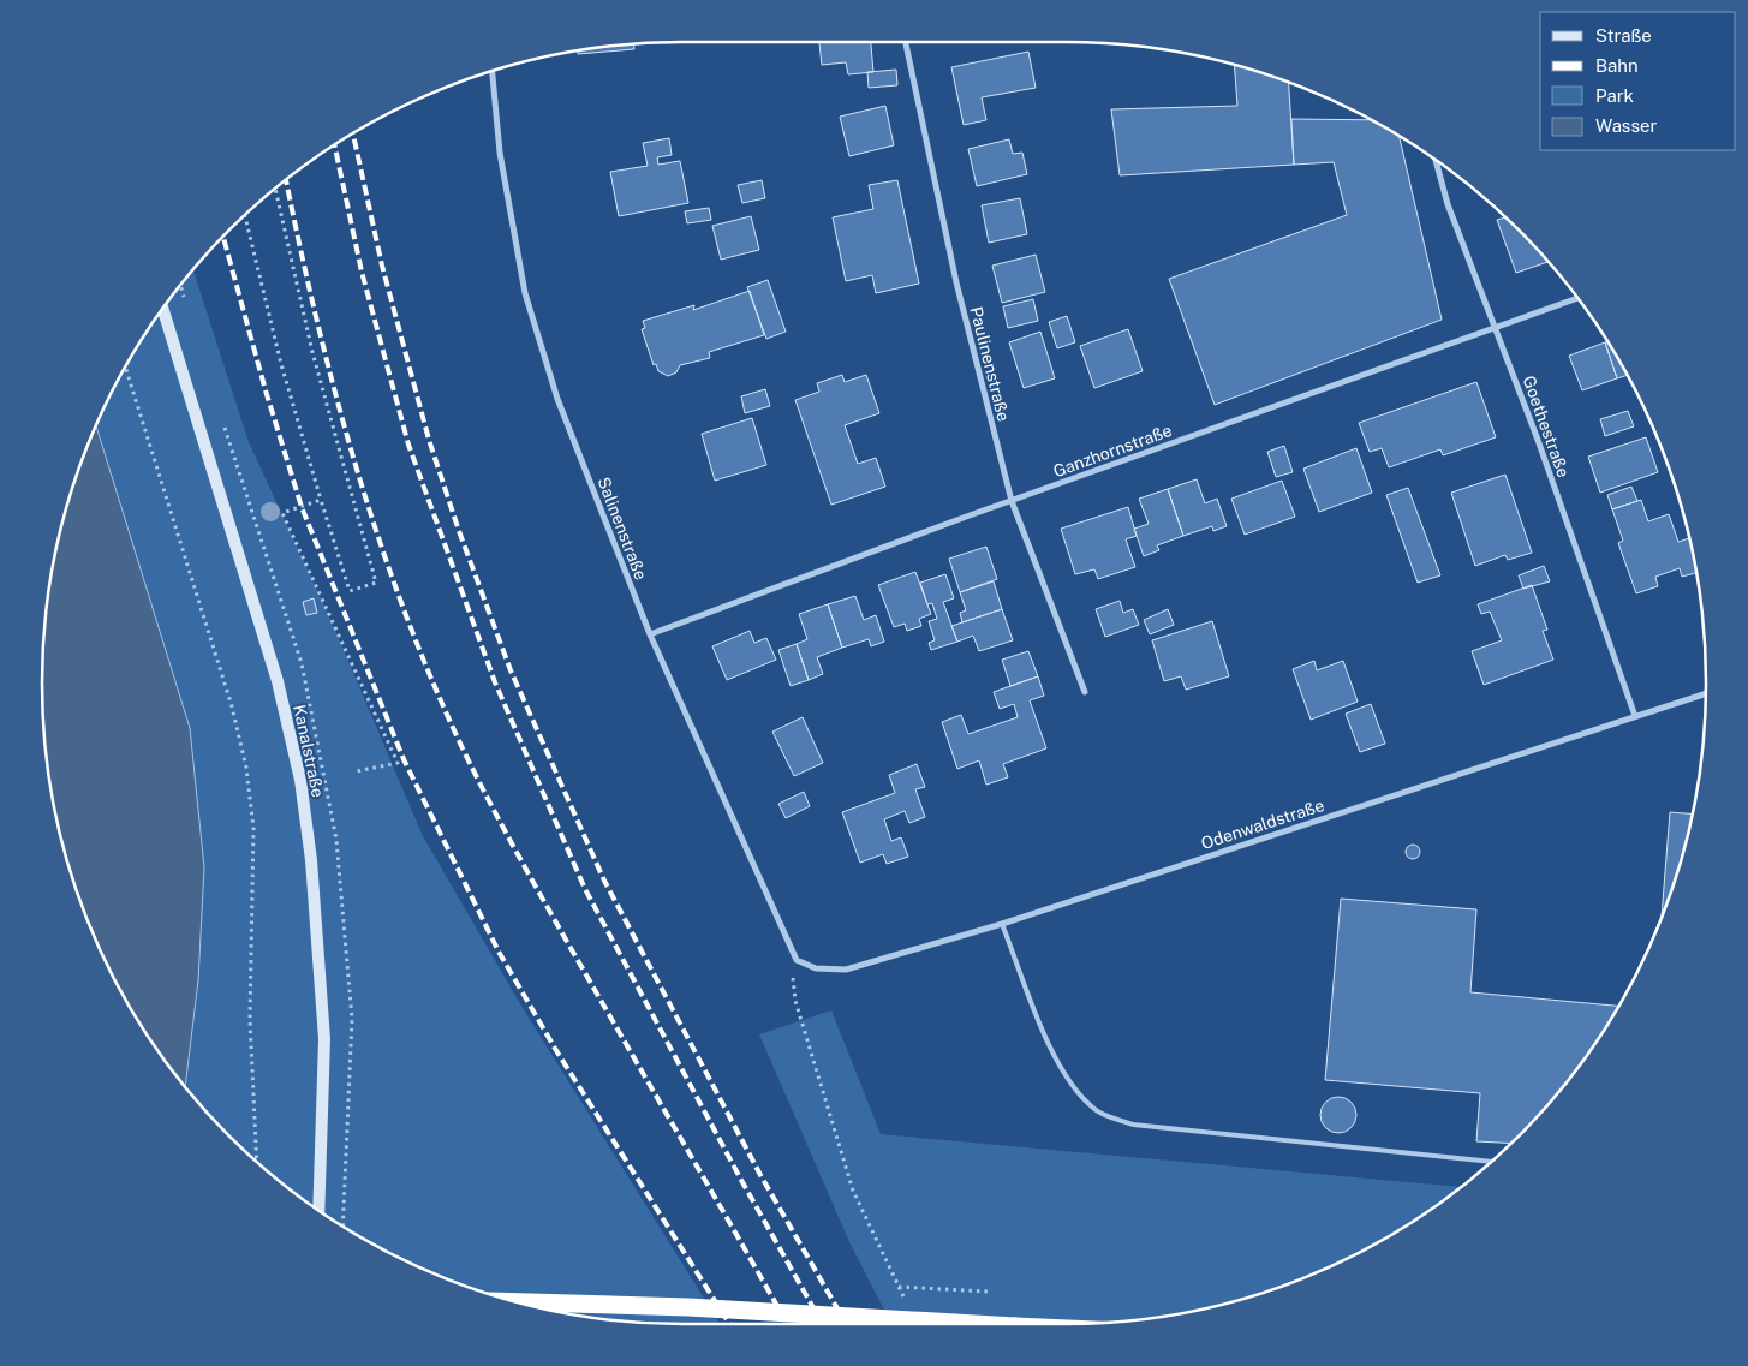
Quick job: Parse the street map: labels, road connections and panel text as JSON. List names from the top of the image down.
{
  "streets": {
    "main road": ["Kanalstraße"],
    "street": [
      "Paulinenstraße",
      "Goethestraße",
      "Ganzhornstraße",
      "Salinenstraße",
      "Odenwaldstraße"
    ]
  },
  "crossings": [
    ["Paulinenstraße", "Ganzhornstraße"],
    ["Goethestraße", "Ganzhornstraße"],
    ["Goethestraße", "Odenwaldstraße"],
    ["Ganzhornstraße", "Salinenstraße"],
    ["Salinenstraße", "Odenwaldstraße"]
  ],
  "legend": [
    "Straße",
    "Bahn",
    "Park",
    "Wasser"
  ]
}
